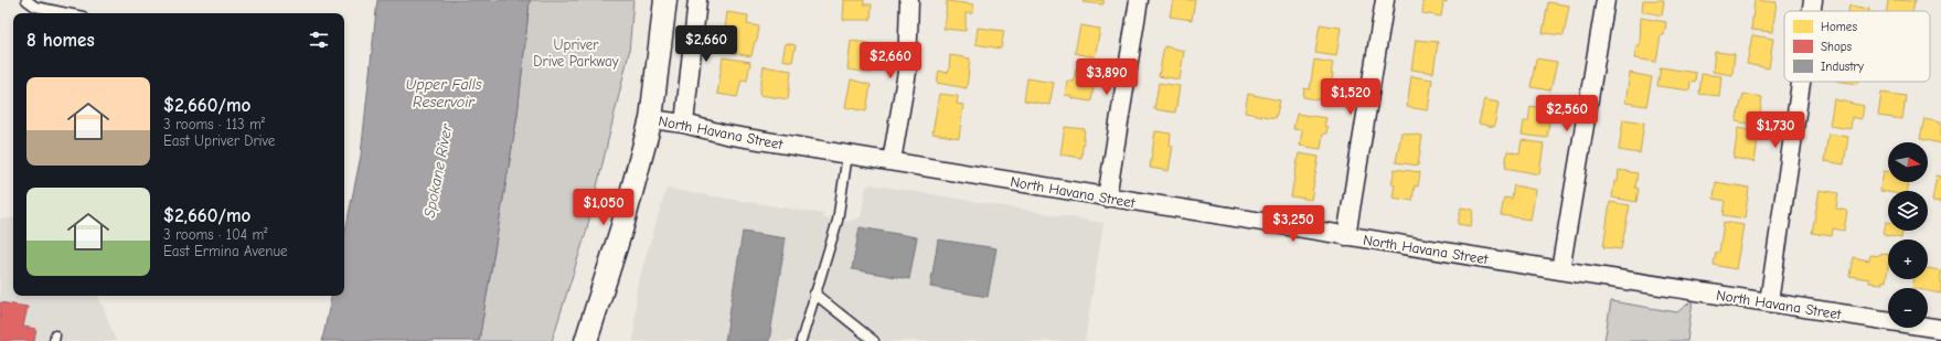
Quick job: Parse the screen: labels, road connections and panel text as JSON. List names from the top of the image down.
{
  "streets": {
    "street": ["North Havana Street"]
  },
  "water": ["Upper Falls Reservoir", "Spokane River"],
  "parks": ["Upriver Drive Parkway"],
  "legend": ["Homes", "Shops", "Industry"],
  "north": "right",
  "page": {
    "heading": "8 homes",
    "price": [
      "$2,660",
      "$2,660",
      "$3,890",
      "$1,520",
      "$2,560",
      "$1,730",
      "$1,050",
      "$3,250"
    ],
    "list": [
      {
        "name": "$2,660/mo",
        "note": "3 rooms · 113 m² · East Upriver Drive"
      },
      {
        "name": "$2,660/mo",
        "note": "3 rooms · 104 m² · East Ermina Avenue"
      }
    ],
    "map_buttons": ["+", "−"]
  }
}
